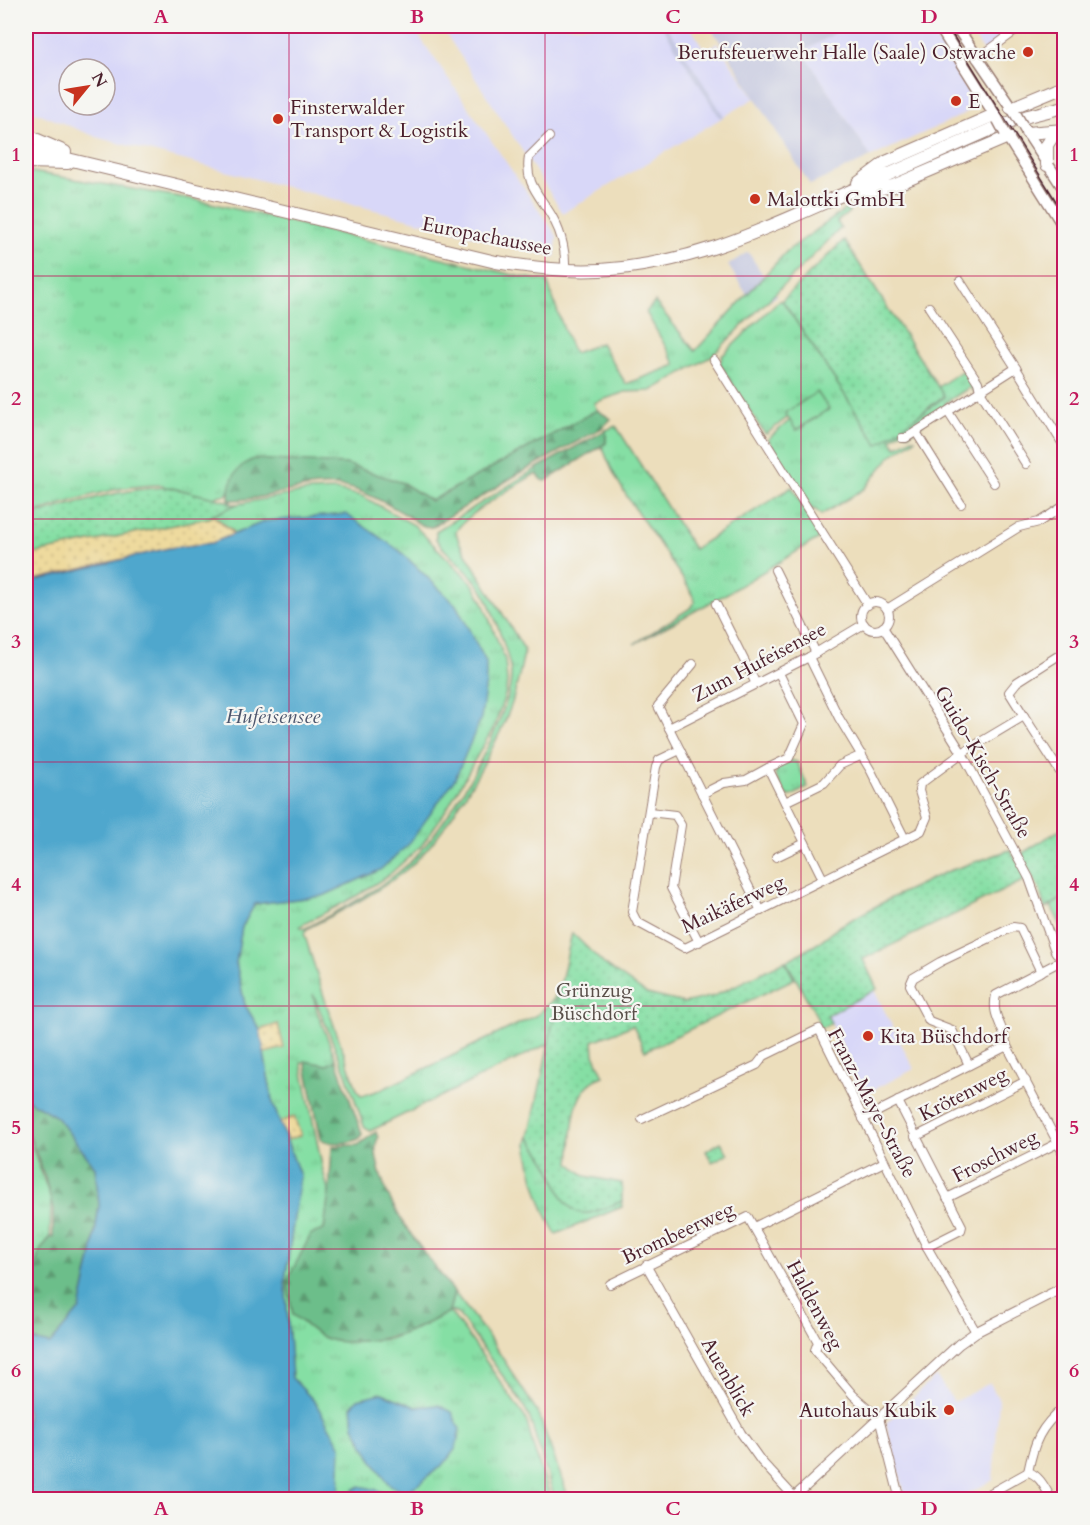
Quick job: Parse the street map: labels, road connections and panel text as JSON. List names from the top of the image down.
{
  "streets": {
    "main road": ["Europachaussee"],
    "street": [
      "Zum Hufeisensee",
      "Guido-Kisch-Straße",
      "Maikäferweg",
      "Krötenweg",
      "Franz-Maye-Straße",
      "Froschweg",
      "Brombeerweg",
      "Haldenweg",
      "Auenblick"
    ]
  },
  "crossings": [
    ["Zum Hufeisensee", "Guido-Kisch-Straße"],
    ["Zum Hufeisensee", "Maikäferweg"],
    ["Guido-Kisch-Straße", "Maikäferweg"],
    ["Krötenweg", "Froschweg"],
    ["Franz-Maye-Straße", "Froschweg"],
    ["Franz-Maye-Straße", "Brombeerweg"],
    ["Brombeerweg", "Haldenweg"],
    ["Brombeerweg", "Auenblick"]
  ],
  "water": ["Hufeisensee"],
  "parks": ["Grünzug Büschdorf"],
  "places": [
    "Berufsfeuerwehr Halle (Saale) Ostwache",
    "E",
    "Finsterwalder Transport & Logistik",
    "Malottki GmbH",
    "Kita Büschdorf",
    "Autohaus Kubik"
  ],
  "north": "top right",
  "grid": {
    "columns": [
      "A",
      "B",
      "C",
      "D"
    ],
    "rows": [
      "1",
      "2",
      "3",
      "4",
      "5",
      "6"
    ]
  }
}
